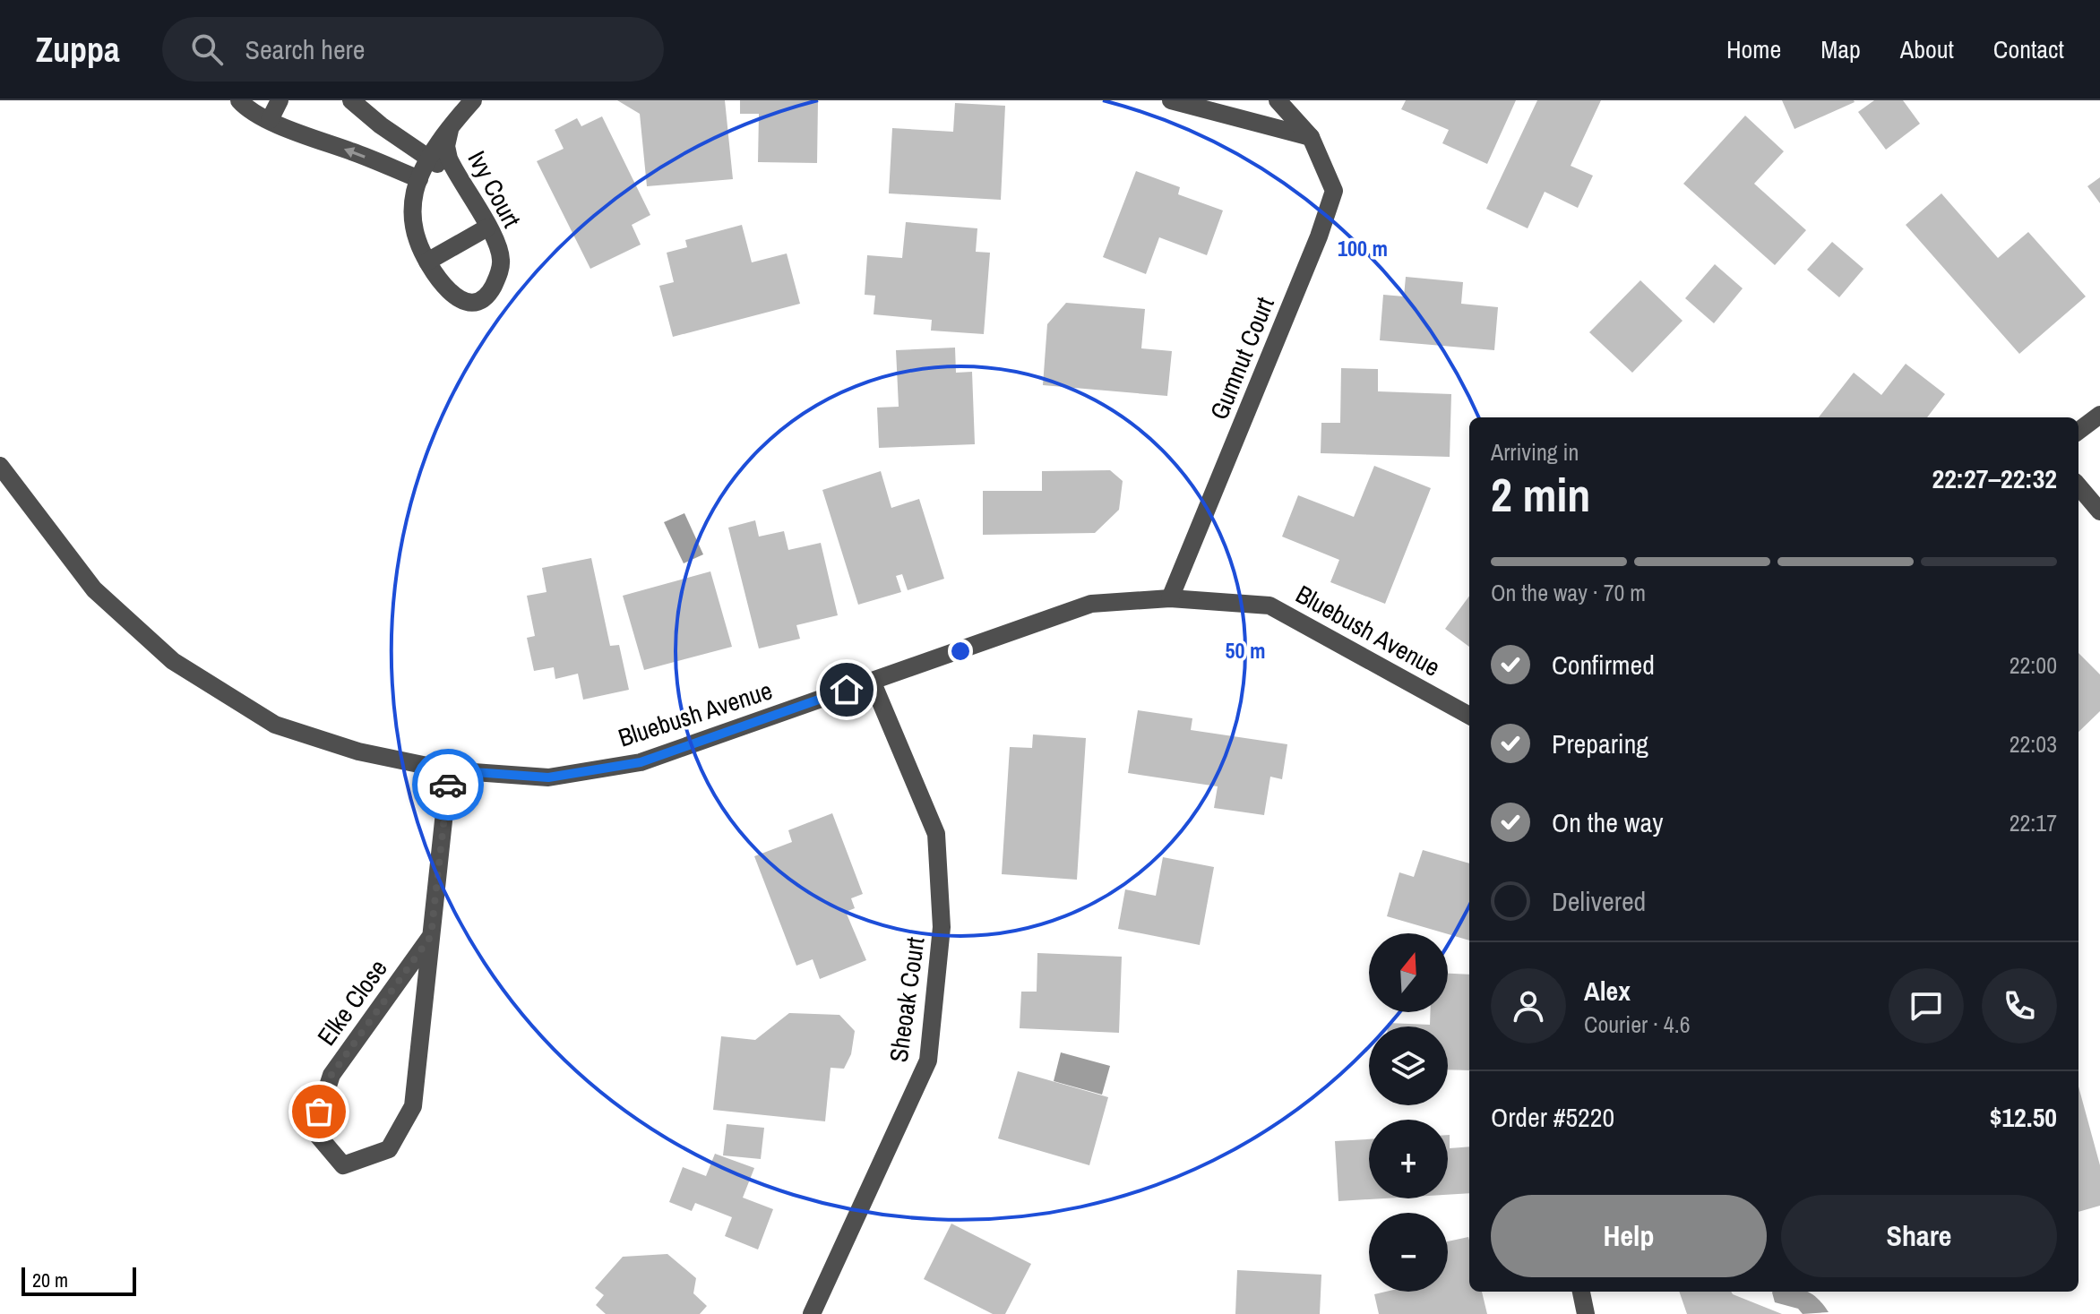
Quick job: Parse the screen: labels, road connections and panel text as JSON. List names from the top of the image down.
{
  "streets": {
    "street": [
      "Ivy Court",
      "Gumnut Court",
      "Bluebush Avenue",
      "Sheoak Court",
      "Elke Close"
    ]
  },
  "crossings": [
    ["Gumnut Court", "Bluebush Avenue"],
    ["Bluebush Avenue", "Sheoak Court"],
    ["Bluebush Avenue", "Elke Close"]
  ],
  "scale_bar": "20 m",
  "north": "top",
  "page": {
    "header": "Zuppa",
    "search": "Search here",
    "nav": [
      "Home",
      "Map",
      "About",
      "Contact"
    ],
    "heading": ["2 min", "Arriving in", "22:27–22:32"],
    "panel": [
      "Alex",
      "Courier · 4.6",
      "Order #5220",
      "$12.50"
    ],
    "bar": "On the way · 70 m",
    "list": [
      ["Confirmed", "22:00"],
      ["Preparing", "22:03"],
      ["On the way", "22:17"],
      "Delivered"
    ],
    "map_buttons": ["+", "−"],
    "buttons": ["Help", "Share"],
    "scale": "20 m"
  },
  "rings": ["100 m", "50 m"]
}
